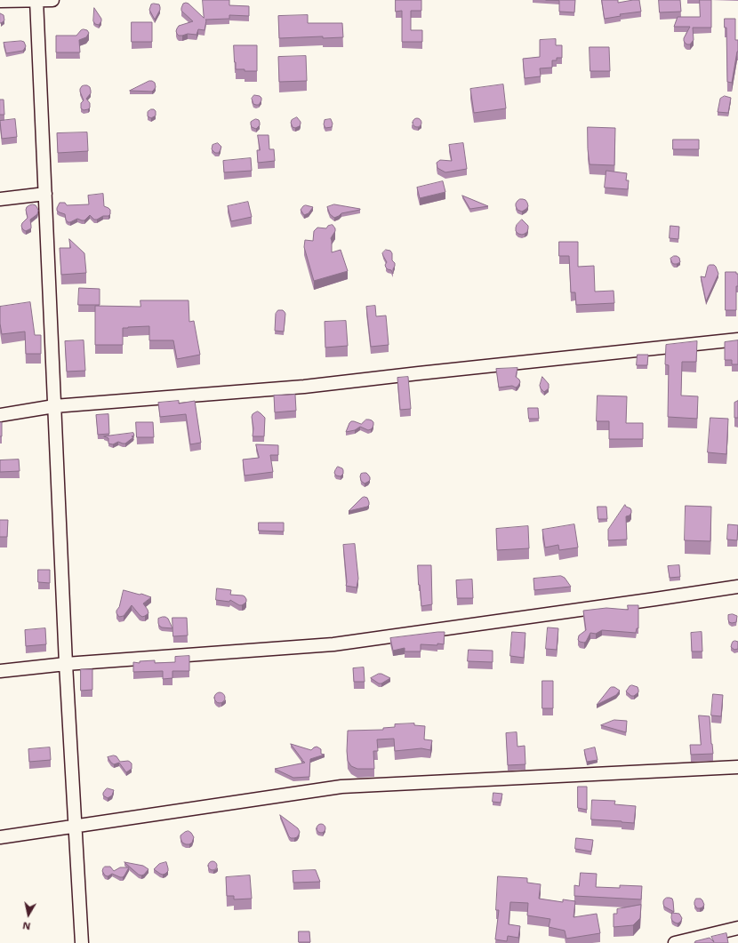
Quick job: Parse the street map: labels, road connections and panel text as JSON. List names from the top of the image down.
{
  "north": "bottom"
}
